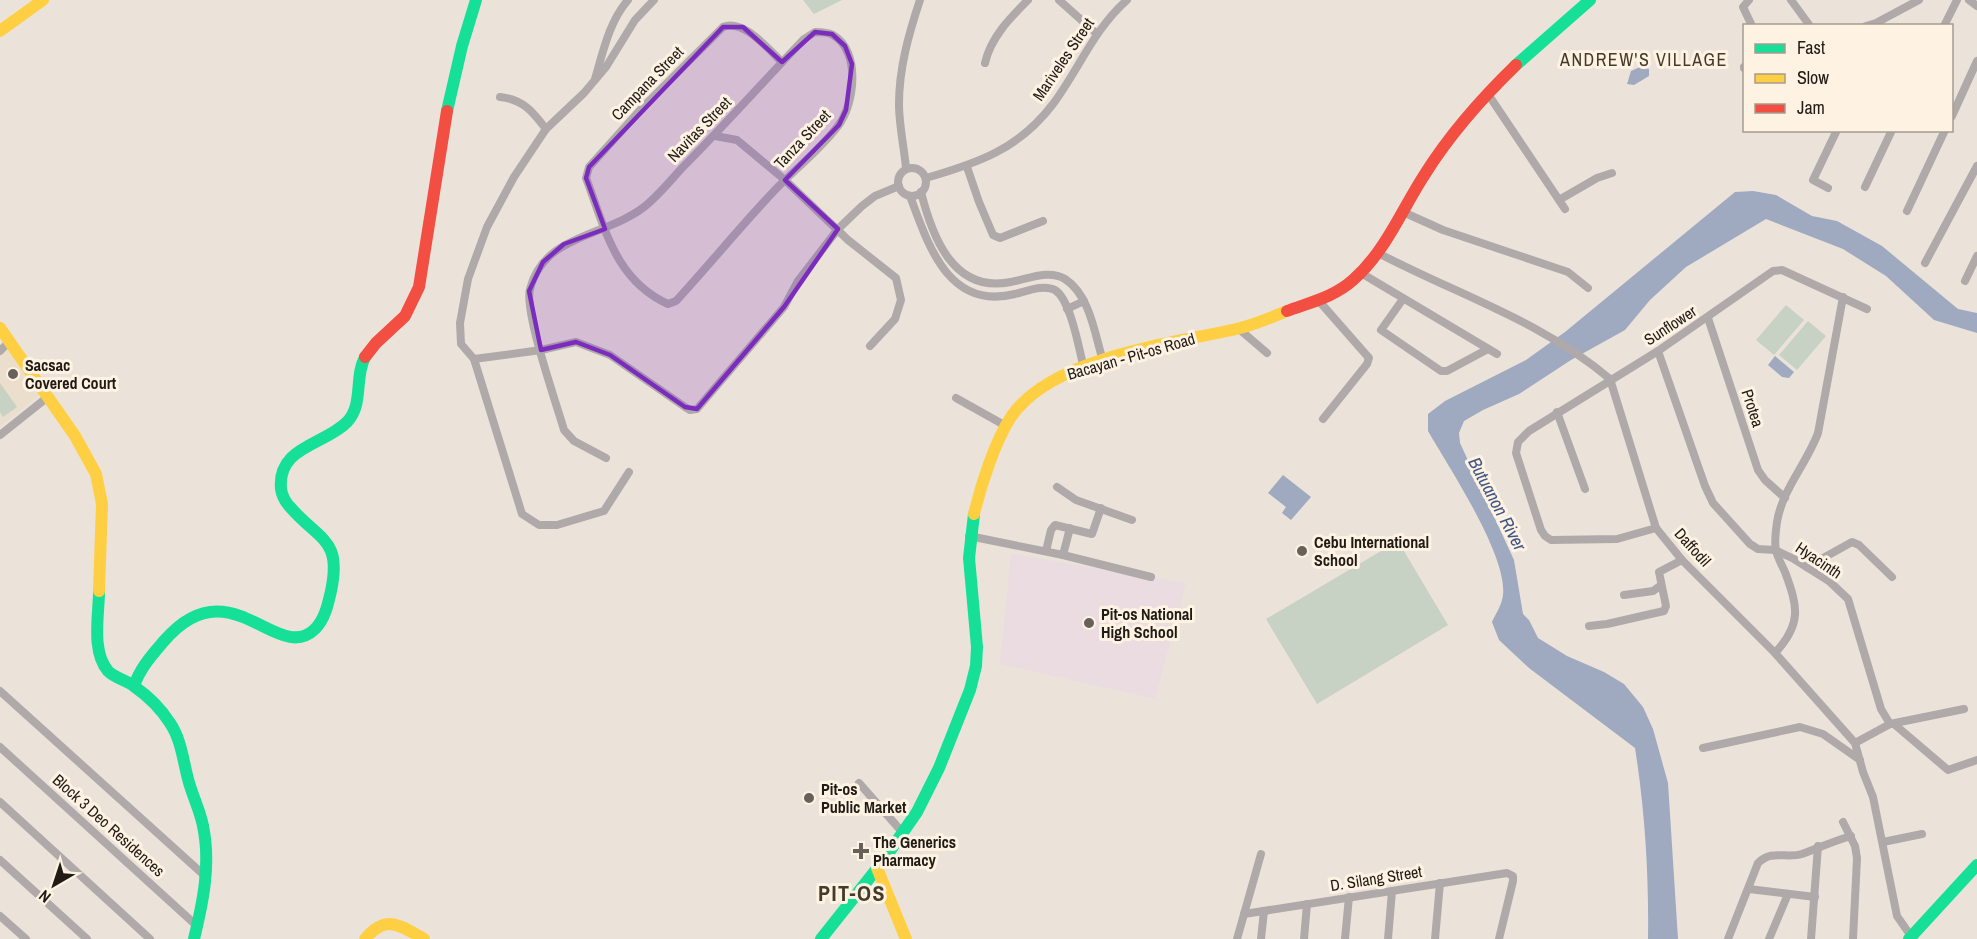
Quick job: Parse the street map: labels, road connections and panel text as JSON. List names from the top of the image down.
{
  "streets": {
    "street": [
      "Mariveles Street",
      "Campana Street",
      "Navitas Street",
      "Tanza Street",
      "Sunflower",
      "Bacayan - Pit-os Road",
      "Protea",
      "Daffodil",
      "Hyacinth",
      "Block 3 Deo Residences",
      "D. Silang Street"
    ]
  },
  "crossings": [
    ["Campana Street", "Navitas Street"],
    ["Campana Street", "Tanza Street"],
    ["Navitas Street", "Tanza Street"],
    ["Sunflower", "Protea"],
    ["Sunflower", "Daffodil"],
    ["Sunflower", "Hyacinth"]
  ],
  "districts": ["ANDREW'S VILLAGE", "PIT-OS"],
  "water": ["Butuanon River"],
  "places": {
    "other": [
      "Sacsac Covered Court",
      "Cebu International School",
      "Pit-os National High School",
      "Pit-os Public Market"
    ],
    "health": ["The Generics Pharmacy"]
  },
  "legend": ["Fast", "Slow", "Jam"],
  "north": "bottom left"
}
